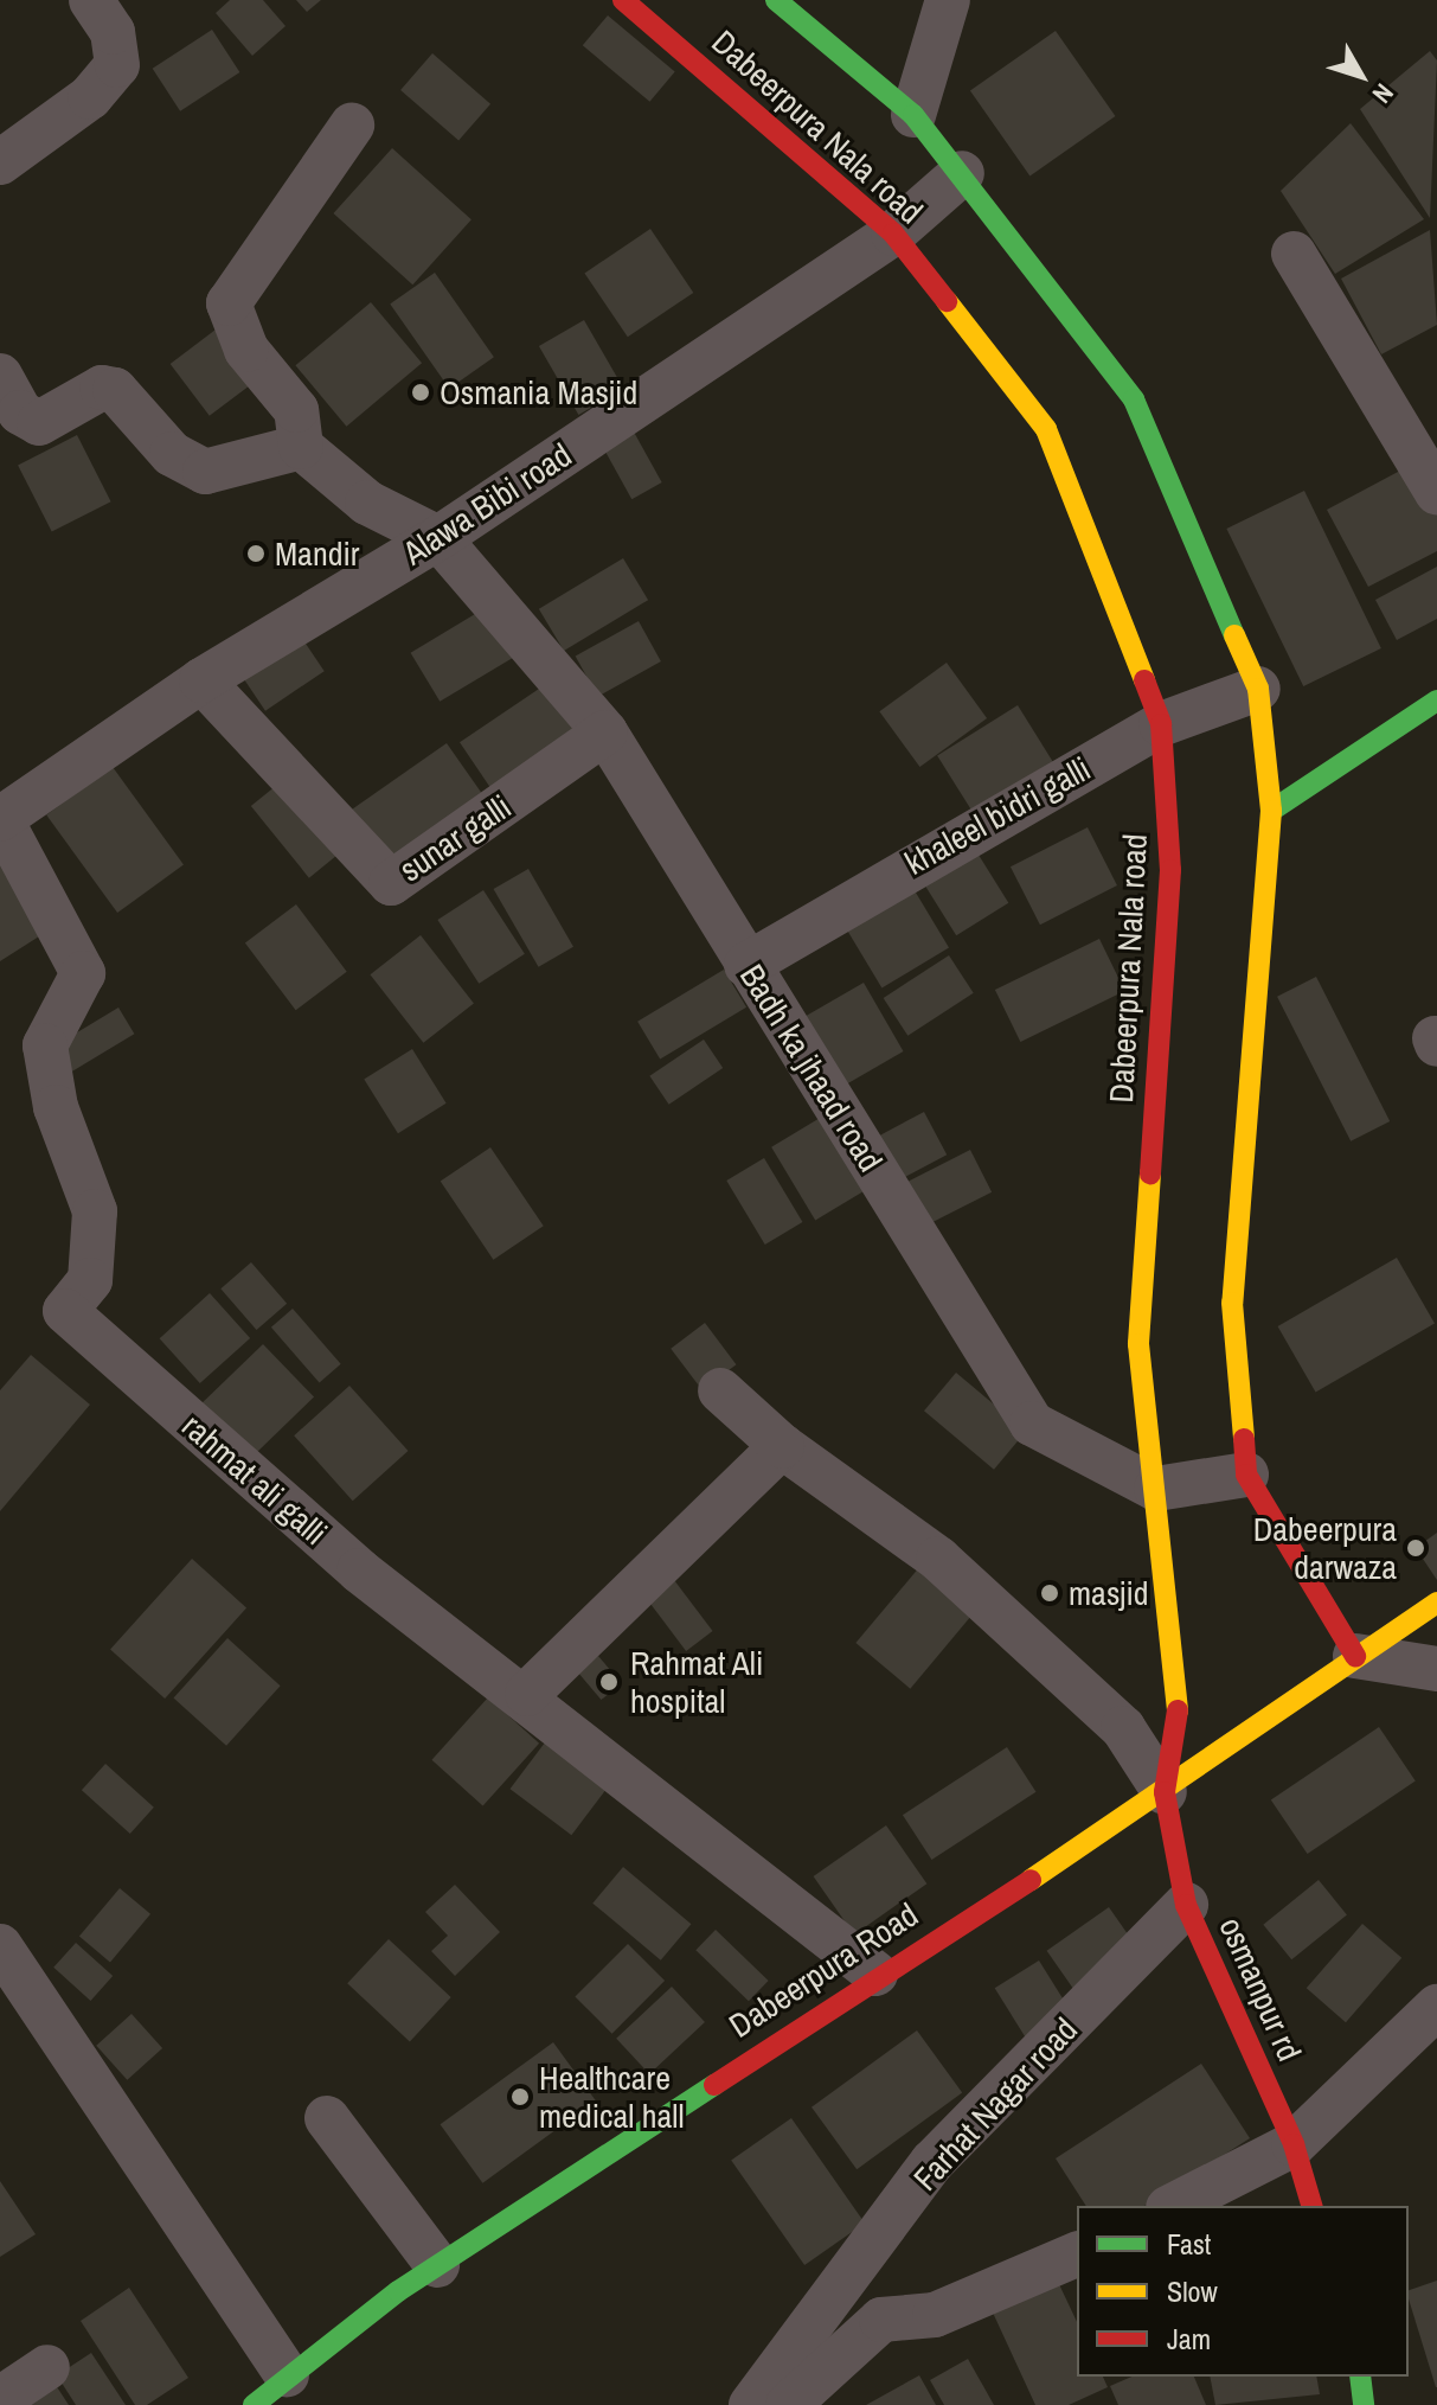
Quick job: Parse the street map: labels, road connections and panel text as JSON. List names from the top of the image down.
{
  "streets": {
    "street": [
      "Dabeerpura Nala road",
      "Alawa Bibi road",
      "khaleel bidri galli",
      "sunar galli",
      "Badh ka jhaad road",
      "rahmat ali galli",
      "Dabeerpura Road",
      "osmanpur rd",
      "Farhat Nagar road"
    ]
  },
  "crossings": [
    ["Dabeerpura Nala road", "Alawa Bibi road"],
    ["Dabeerpura Nala road", "khaleel bidri galli"],
    ["Dabeerpura Nala road", "Badh ka jhaad road"],
    ["Dabeerpura Nala road", "Dabeerpura Road"],
    ["Dabeerpura Nala road", "osmanpur rd"],
    ["Alawa Bibi road", "sunar galli"],
    ["Alawa Bibi road", "Badh ka jhaad road"],
    ["Alawa Bibi road", "rahmat ali galli"],
    ["khaleel bidri galli", "Badh ka jhaad road"],
    ["sunar galli", "Badh ka jhaad road"],
    ["rahmat ali galli", "Dabeerpura Road"],
    ["Dabeerpura Road", "osmanpur rd"],
    ["osmanpur rd", "Farhat Nagar road"]
  ],
  "places": [
    "Osmania Masjid",
    "Mandir",
    "Dabeerpura darwaza",
    "masjid",
    "Rahmat Ali hospital",
    "Healthcare medical hall"
  ],
  "legend": ["Fast", "Slow", "Jam"],
  "north": "bottom right"
}
